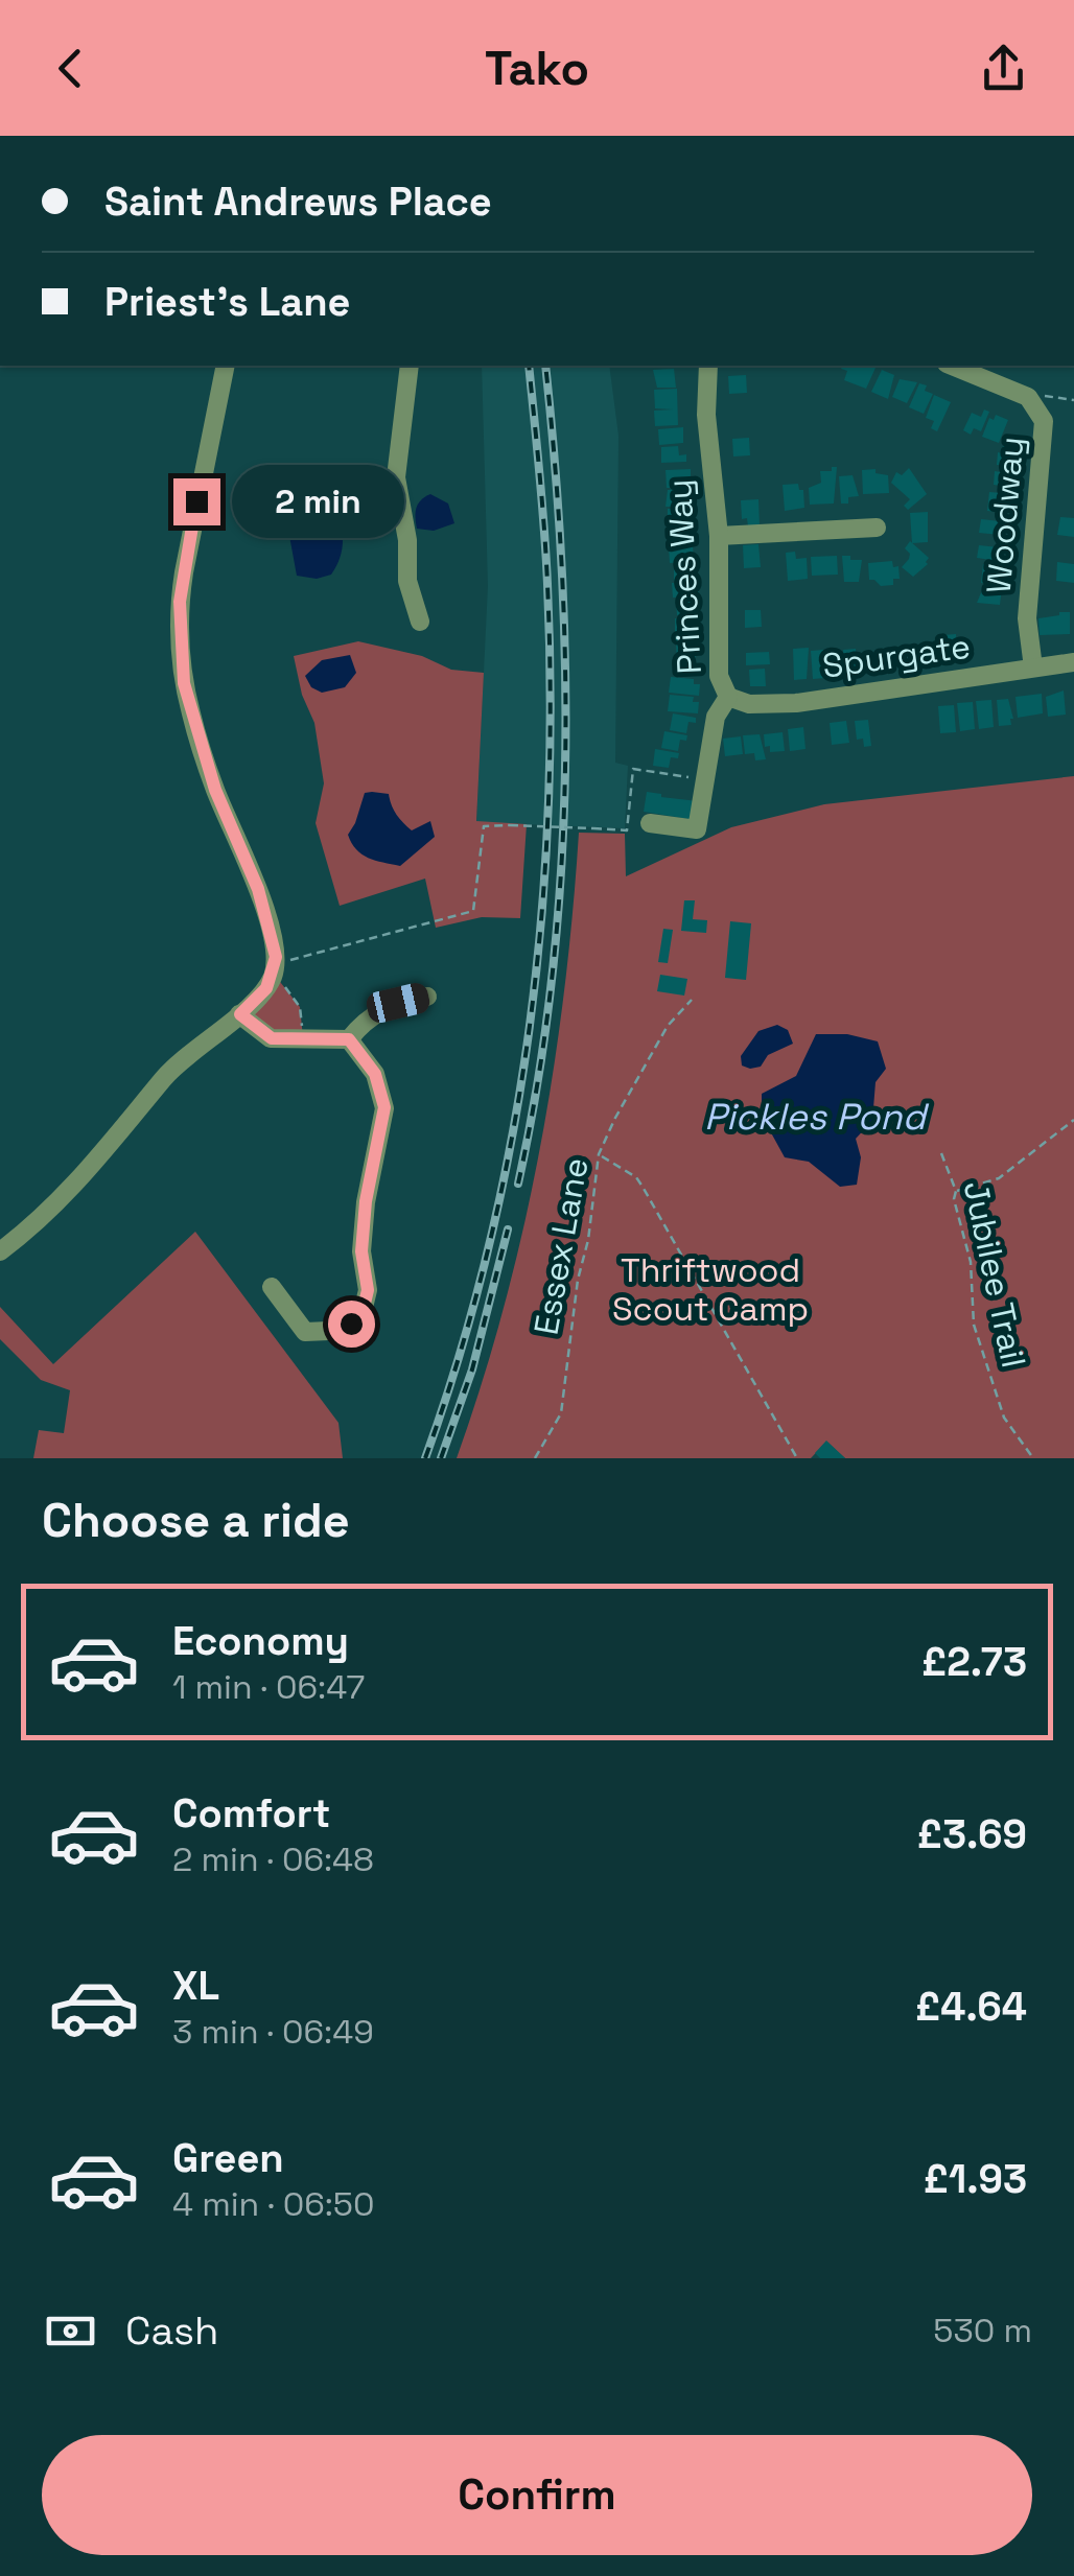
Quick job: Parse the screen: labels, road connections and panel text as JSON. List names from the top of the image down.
{
  "streets": {
    "street": ["Woodway", "Princes Way", "Spurgate"],
    "path": ["Essex Lane", "Jubilee Trail"]
  },
  "crossings": [
    ["Woodway", "Spurgate"],
    ["Princes Way", "Spurgate"]
  ],
  "water": ["Pickles Pond"],
  "parks": ["Thriftwood Scout Camp"],
  "page": {
    "header": "Tako",
    "banner": ["Saint Andrews Place", "Priest's Lane"],
    "bubble": "2 min",
    "heading": "Choose a ride",
    "list": [
      {
        "name": "Economy",
        "note": "1 min · 06:47",
        "value": "£2.73"
      },
      {
        "name": "Comfort",
        "note": "2 min · 06:48",
        "value": "£3.69"
      },
      {
        "name": "XL",
        "note": "3 min · 06:49",
        "value": "£4.64"
      },
      {
        "name": "Green",
        "note": "4 min · 06:50",
        "value": "£1.93"
      }
    ],
    "pay": ["Cash", "530 m"],
    "buttons": "Confirm"
  }
}
